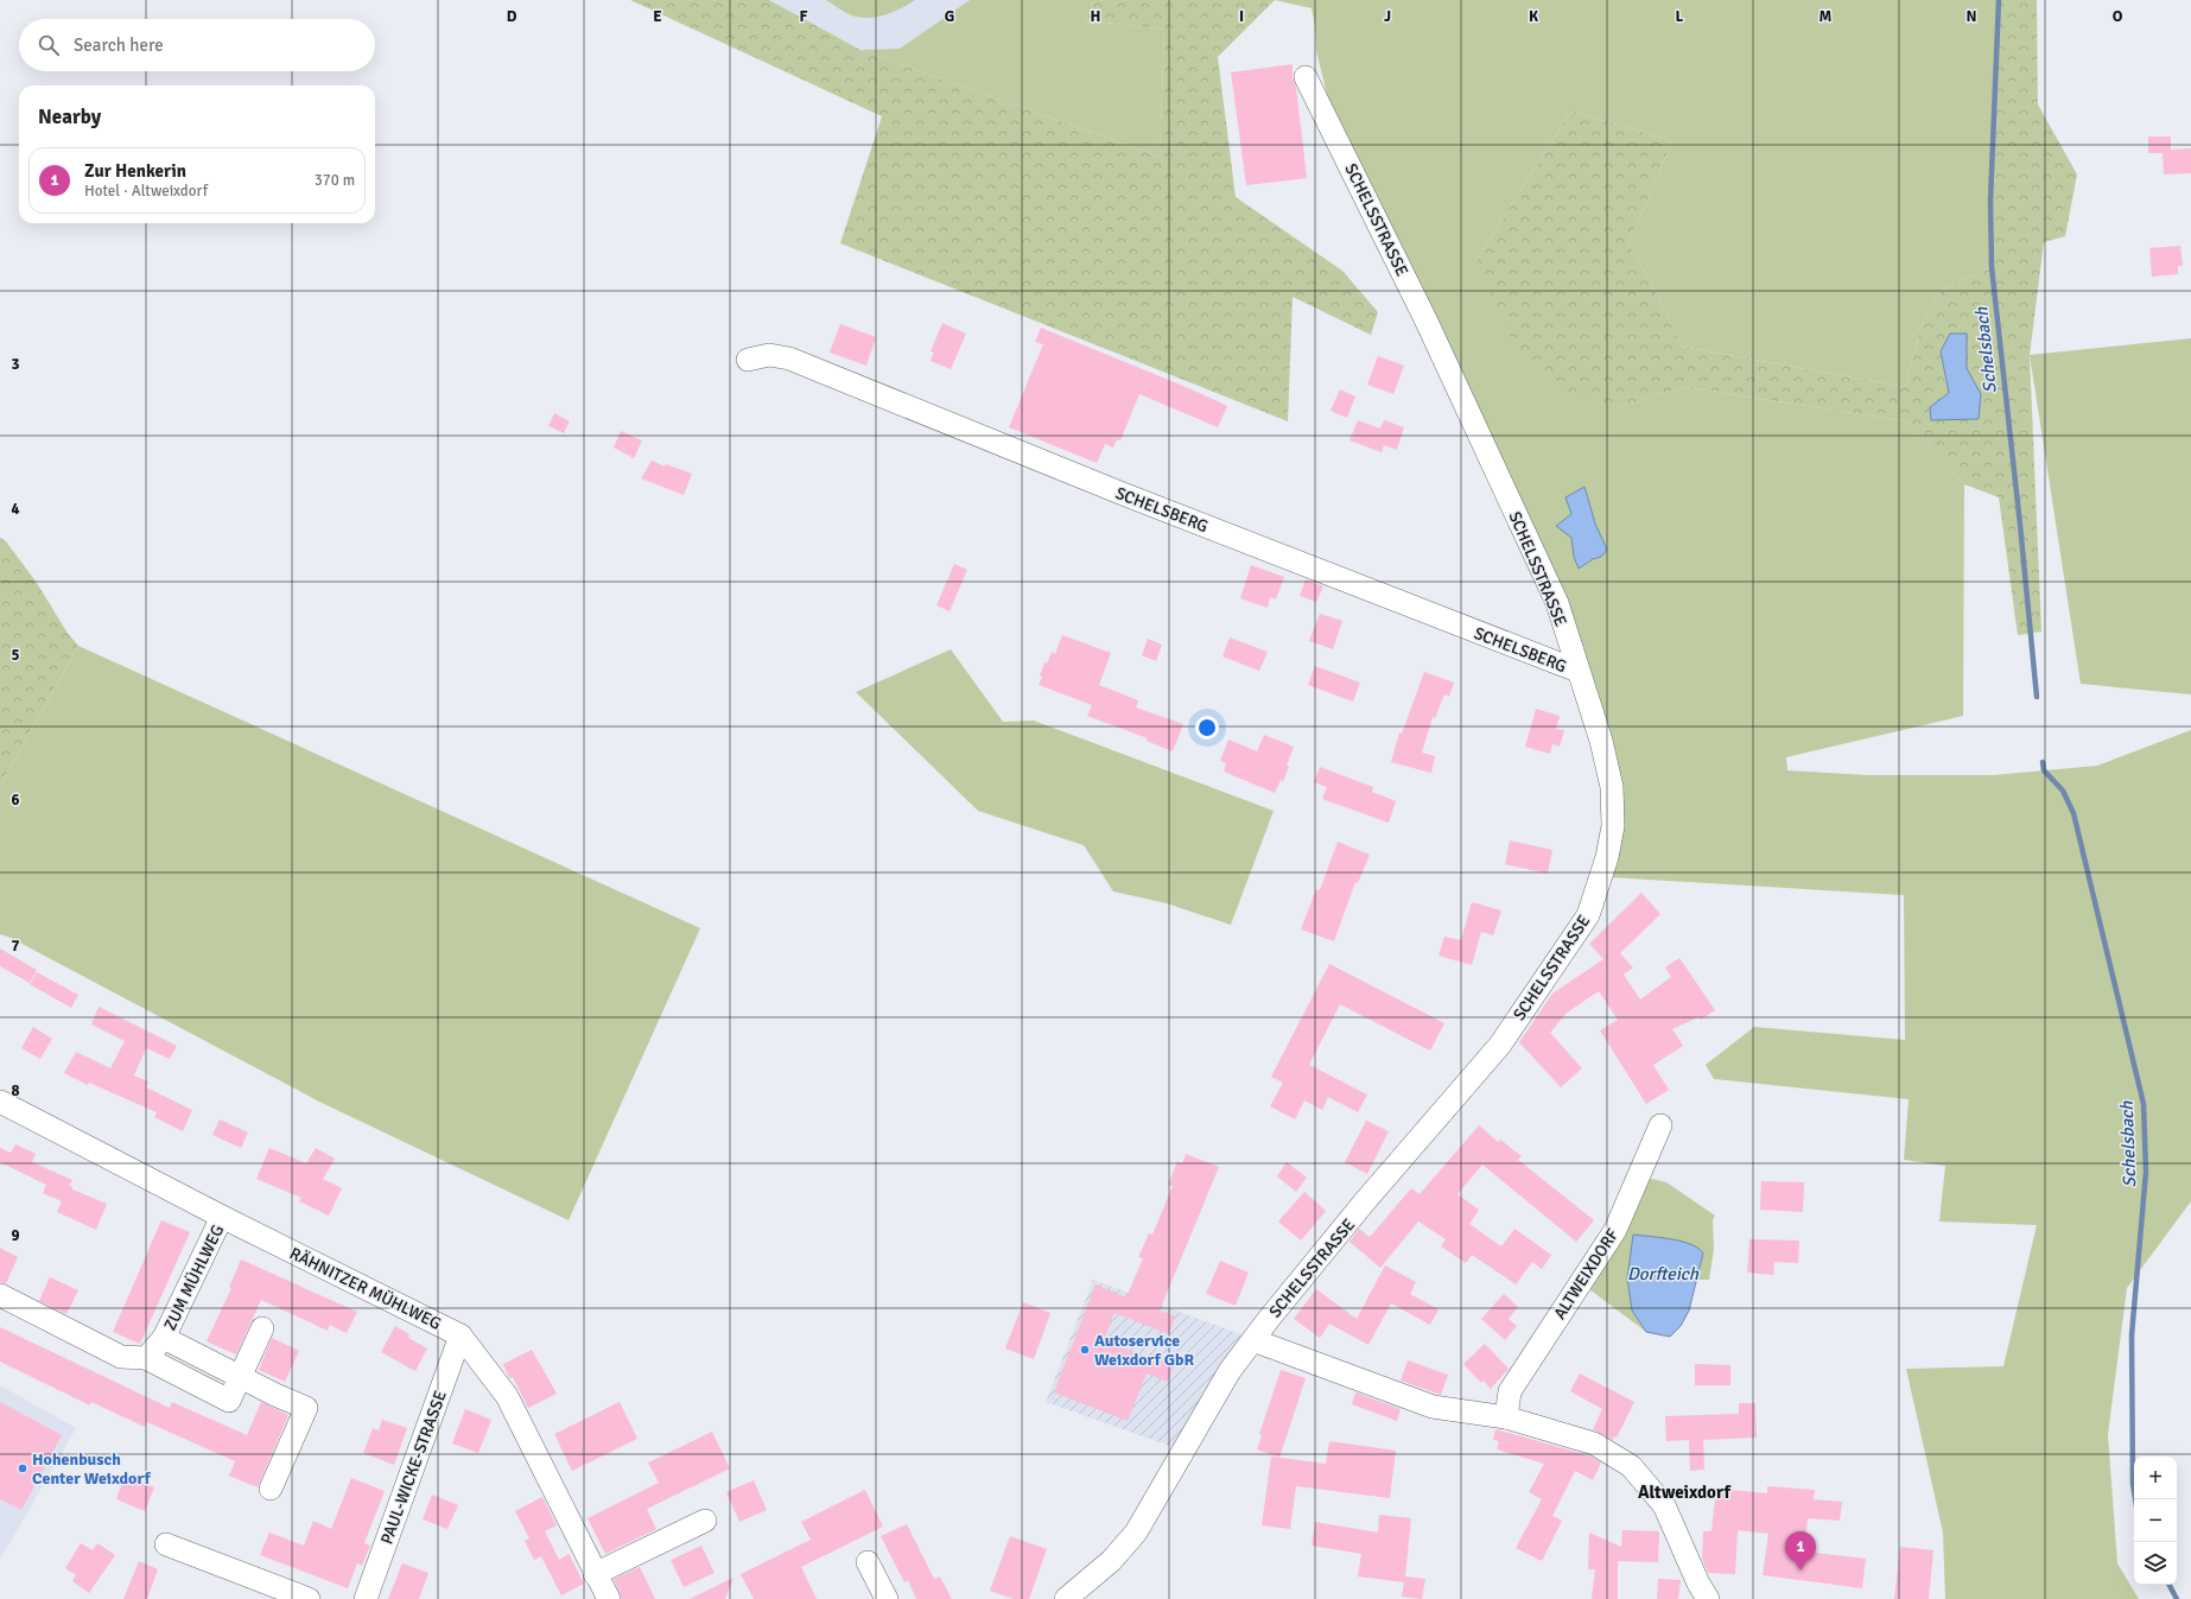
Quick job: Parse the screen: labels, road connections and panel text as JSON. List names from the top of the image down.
{
  "streets": {
    "street": [
      "SCHELSSTRASSE",
      "SCHELSBERG",
      "ALTWEIXDORF",
      "ZUM MÜHLWEG",
      "RÄHNITZER MÜHLWEG",
      "PAUL-WICKE-STRASSE"
    ]
  },
  "crossings": [
    ["SCHELSSTRASSE", "SCHELSBERG"],
    ["ZUM MÜHLWEG", "RÄHNITZER MÜHLWEG"],
    ["RÄHNITZER MÜHLWEG", "PAUL-WICKE-STRASSE"]
  ],
  "districts": ["Altweixdorf"],
  "water": ["Schelsbach", "Dorfteich"],
  "places": ["Autoservice Weixdorf GbR", "Hohenbusch Center Weixdorf"],
  "page": {
    "search": "Search here",
    "heading": "Nearby",
    "list": [
      {
        "mark": "1",
        "name": "Zur Henkerin",
        "note": "Hotel · Altweixdorf",
        "value": "370 m"
      }
    ],
    "map_buttons": ["+", "−"],
    "pins": "1"
  },
  "grid": {
    "columns": [
      "D",
      "E",
      "F",
      "G",
      "H",
      "I",
      "J",
      "K",
      "L",
      "M",
      "N",
      "O"
    ],
    "rows": [
      "3",
      "4",
      "5",
      "6",
      "7",
      "8",
      "9"
    ]
  }
}
